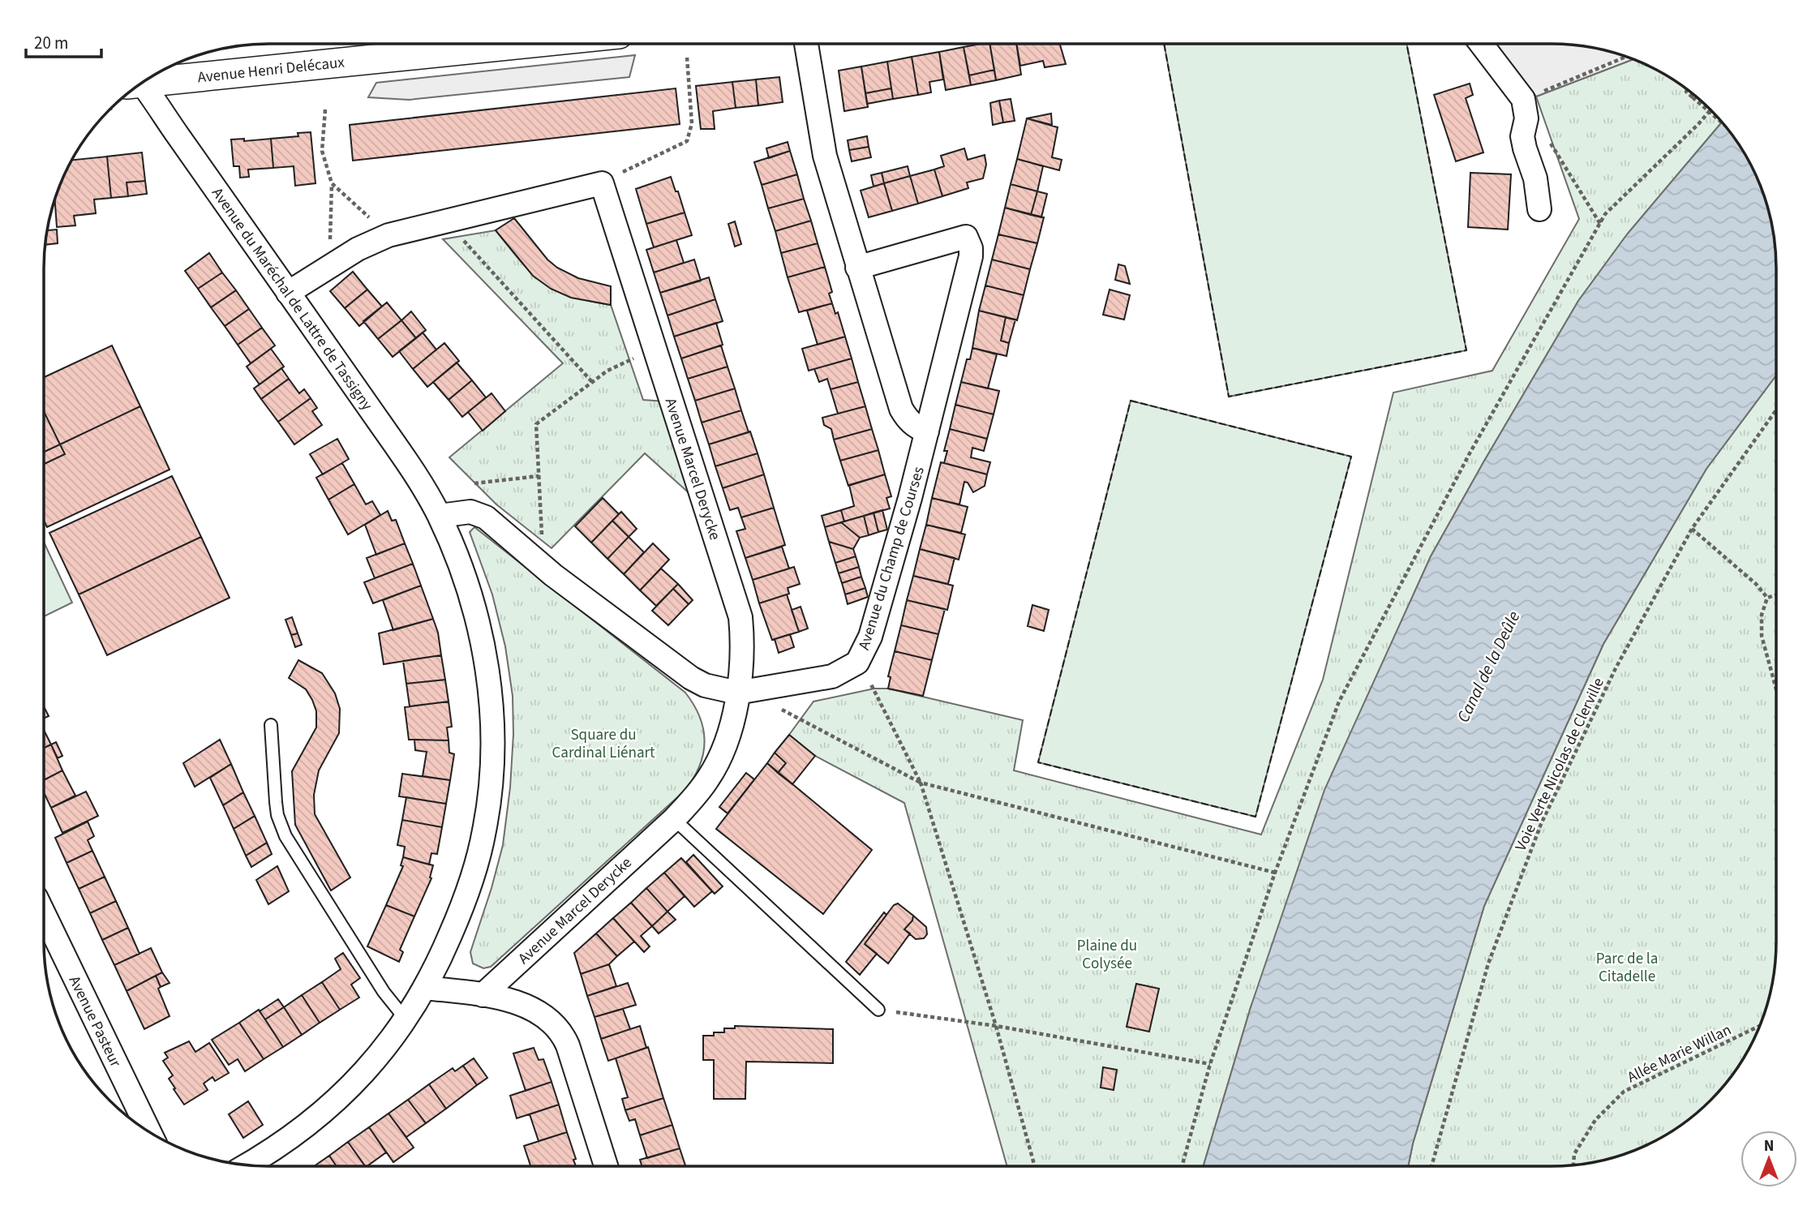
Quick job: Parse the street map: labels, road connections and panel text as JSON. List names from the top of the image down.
{
  "streets": {
    "street": [
      "Avenue Henri Delécaux",
      "Avenue du Maréchal de Lattre de Tassigny",
      "Avenue Marcel Derycke",
      "Avenue du Champ de Courses",
      "Avenue Pasteur"
    ],
    "path": ["Voie Verte Nicolas de Clerville", "Allée Marie Willan"]
  },
  "crossings": [
    ["Avenue Marcel Derycke", "Avenue du Champ de Courses"]
  ],
  "water": ["Canal de la Deûle"],
  "parks": ["Square du Cardinal Liénart", "Plaine du Colysée", "Parc de la Citadelle"],
  "scale_bar": "20 m",
  "north": "top"
}
